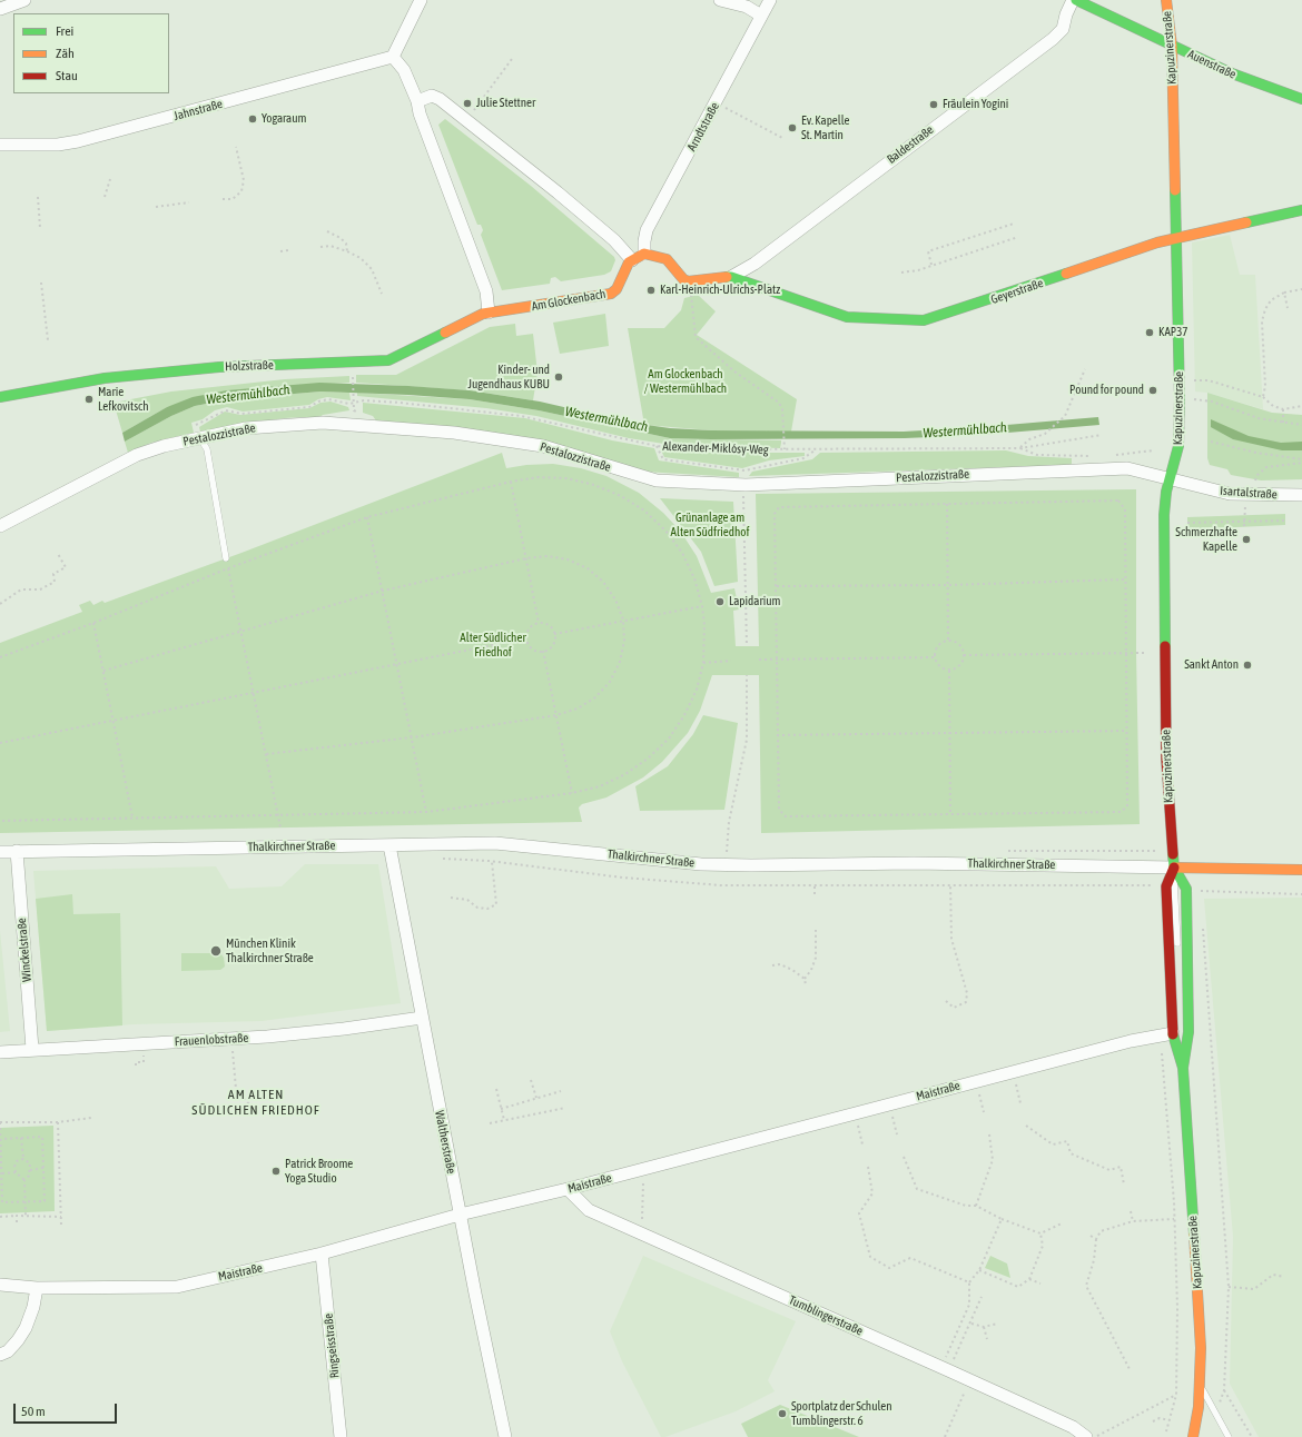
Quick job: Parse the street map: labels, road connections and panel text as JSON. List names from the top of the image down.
{
  "streets": {
    "main road": [
      "Kapuzinerstraße",
      "Auenstraße",
      "Geyerstraße",
      "Am Glockenbach",
      "Holzstraße",
      "Thalkirchner Straße"
    ],
    "street": [
      "Jahnstraße",
      "Arndtstraße",
      "Baldestraße",
      "Pestalozzistraße",
      "Isartalstraße",
      "Winckelstraße",
      "Frauenlobstraße",
      "Maistraße",
      "Waltherstraße",
      "Tumblingerstraße",
      "Ringseisstraße"
    ],
    "path": ["Alexander-Miklósy-Weg"]
  },
  "crossings": [
    ["Kapuzinerstraße", "Auenstraße"],
    ["Kapuzinerstraße", "Geyerstraße"],
    ["Kapuzinerstraße", "Pestalozzistraße"],
    ["Kapuzinerstraße", "Isartalstraße"],
    ["Kapuzinerstraße", "Thalkirchner Straße"],
    ["Kapuzinerstraße", "Maistraße"],
    ["Baldestraße", "Geyerstraße"],
    ["Am Glockenbach", "Holzstraße"],
    ["Pestalozzistraße", "Alexander-Miklósy-Weg"],
    ["Pestalozzistraße", "Isartalstraße"],
    ["Thalkirchner Straße", "Winckelstraße"],
    ["Thalkirchner Straße", "Waltherstraße"],
    ["Winckelstraße", "Frauenlobstraße"],
    ["Frauenlobstraße", "Waltherstraße"],
    ["Maistraße", "Waltherstraße"],
    ["Maistraße", "Tumblingerstraße"],
    ["Maistraße", "Ringseisstraße"]
  ],
  "districts": ["AM ALTEN SÜDLICHEN FRIEDHOF"],
  "water": ["Westermühlbach"],
  "parks": ["Am Glockenbach / Westermühlbach", "Grünanlage am Alten Südfriedhof", "Alter Südlicher Friedhof"],
  "places": [
    "Julie Stettner",
    "Fräulein Yogini",
    "Yogaraum",
    "Ev. Kapelle St. Martin",
    "Karl-Heinrich-Ulrichs-Platz",
    "KAP37",
    "Kinder- und Jugendhaus KUBU",
    "Pound for pound",
    "Marie Lefkovitsch",
    "Schmerzhafte Kapelle",
    "Lapidarium",
    "Sankt Anton",
    "München Klinik Thalkirchner Straße",
    "Patrick Broome Yoga Studio",
    "Sportplatz der Schulen Tumblingerstr. 6"
  ],
  "legend": ["Frei", "Zäh", "Stau"],
  "scale_bar": "50 m"
}
